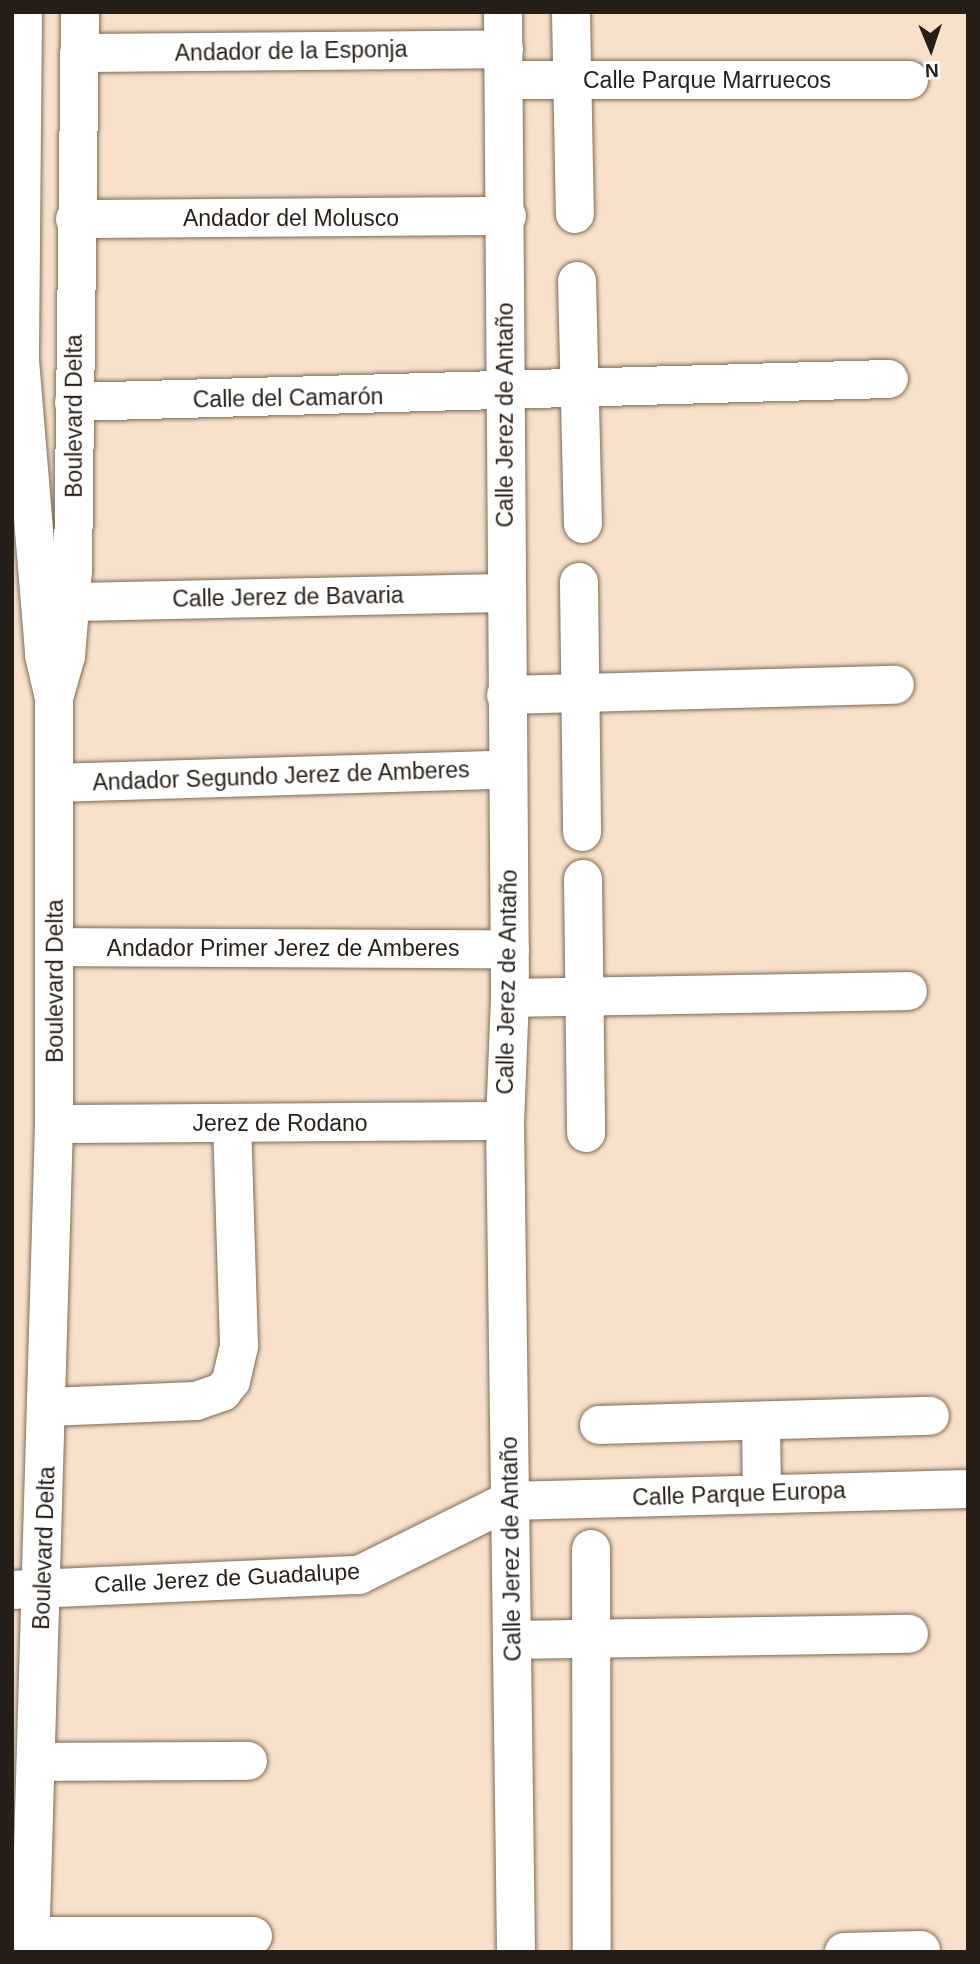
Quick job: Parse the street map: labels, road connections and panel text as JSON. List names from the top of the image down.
{
  "streets": {
    "main road": [
      "Andador de la Esponja",
      "Calle Parque Marruecos",
      "Andador del Molusco",
      "Calle del Camarón",
      "Calle Jerez de Antaño",
      "Boulevard Delta",
      "Calle Jerez de Bavaria",
      "Andador Segundo Jerez de Amberes",
      "Andador Primer Jerez de Amberes",
      "Jerez de Rodano",
      "Calle Parque Europa",
      "Calle Jerez de Guadalupe"
    ]
  },
  "crossings": [
    ["Andador de la Esponja", "Calle Parque Marruecos"],
    ["Andador de la Esponja", "Calle Jerez de Antaño"],
    ["Andador de la Esponja", "Boulevard Delta"],
    ["Calle Parque Marruecos", "Calle Jerez de Antaño"],
    ["Andador del Molusco", "Calle Jerez de Antaño"],
    ["Andador del Molusco", "Boulevard Delta"],
    ["Calle del Camarón", "Calle Jerez de Antaño"],
    ["Calle del Camarón", "Boulevard Delta"],
    ["Calle Jerez de Antaño", "Calle Jerez de Bavaria"],
    ["Calle Jerez de Antaño", "Andador Segundo Jerez de Amberes"],
    ["Calle Jerez de Antaño", "Andador Primer Jerez de Amberes"],
    ["Calle Jerez de Antaño", "Jerez de Rodano"],
    ["Calle Jerez de Antaño", "Calle Parque Europa"],
    ["Calle Jerez de Antaño", "Calle Jerez de Guadalupe"],
    ["Boulevard Delta", "Calle Jerez de Bavaria"],
    ["Boulevard Delta", "Andador Segundo Jerez de Amberes"],
    ["Boulevard Delta", "Andador Primer Jerez de Amberes"],
    ["Boulevard Delta", "Jerez de Rodano"],
    ["Boulevard Delta", "Calle Jerez de Guadalupe"],
    ["Calle Parque Europa", "Calle Jerez de Guadalupe"]
  ],
  "north": "bottom"
}
